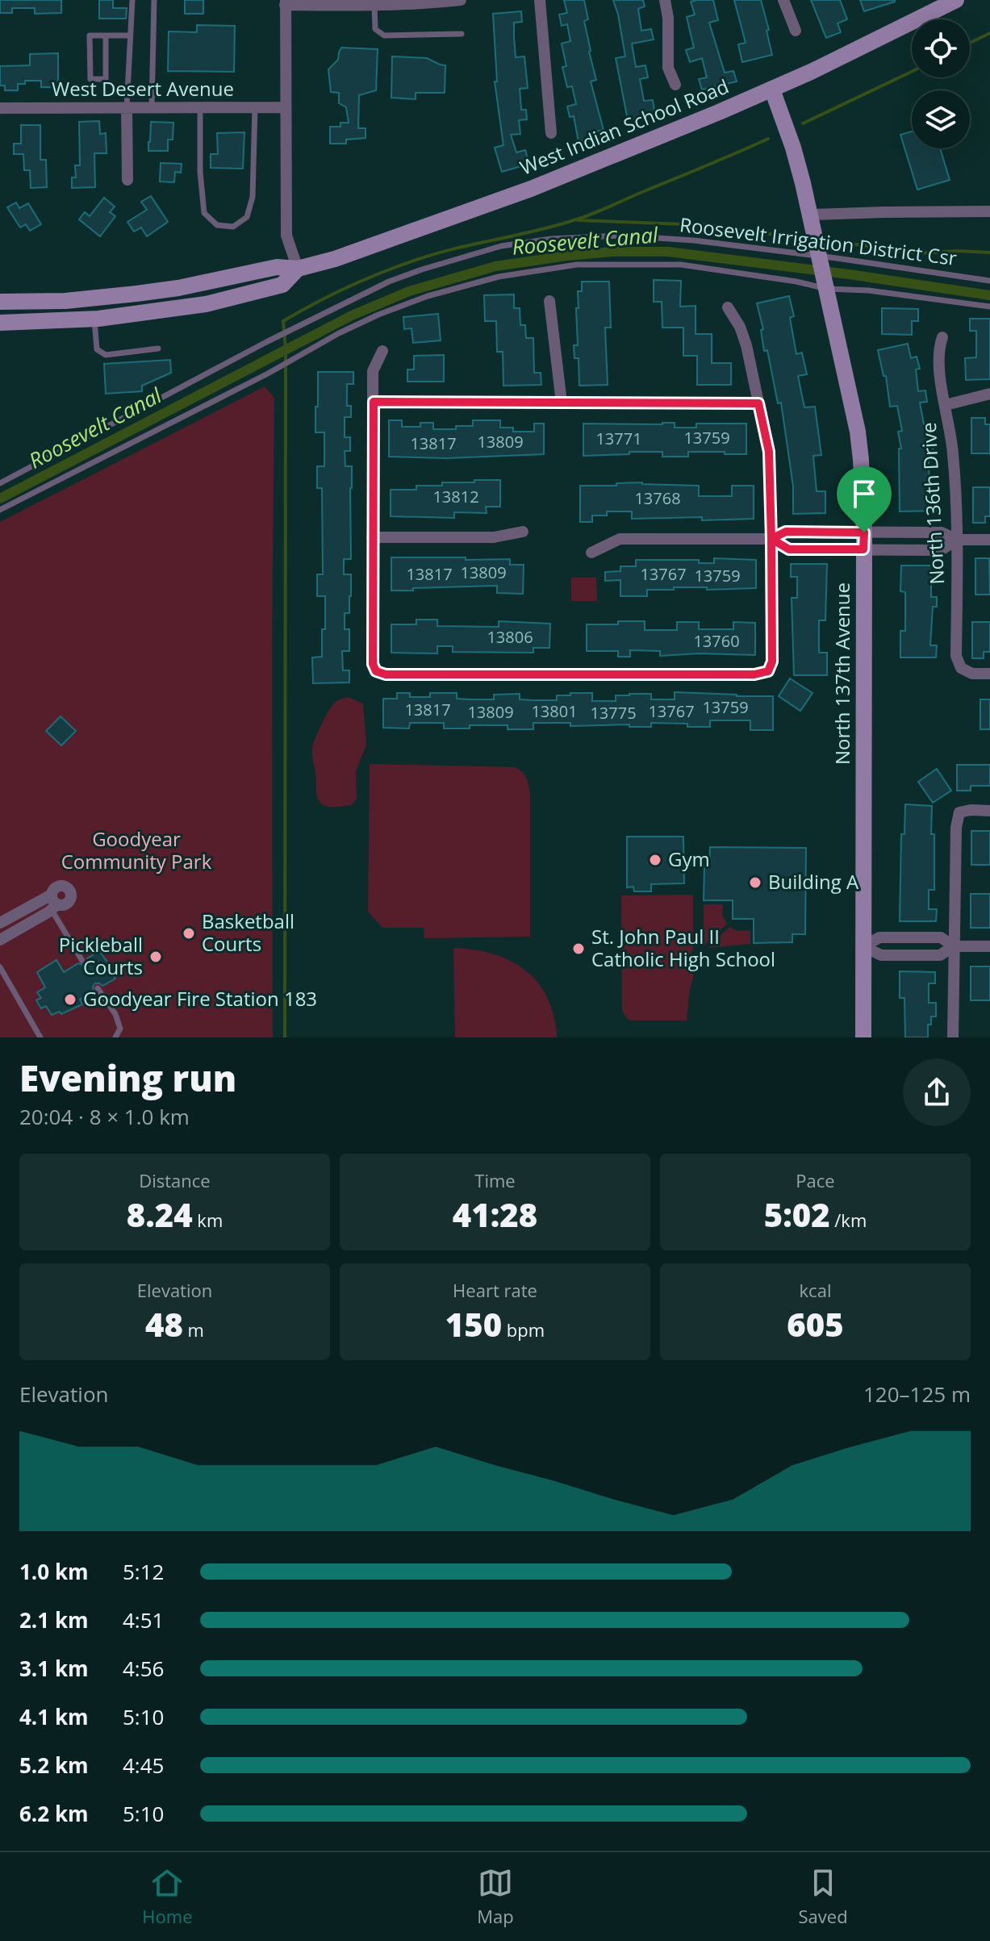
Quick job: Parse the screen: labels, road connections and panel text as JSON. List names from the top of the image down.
{
  "streets": {
    "main road": ["West Indian School Road", "North 137th Avenue"],
    "street": ["West Desert Avenue", "North 136th Drive"],
    "lane": ["Roosevelt Irrigation District Csr"]
  },
  "crossings": [
    ["West Indian School Road", "North 137th Avenue"],
    ["Roosevelt Irrigation District Csr", "North 137th Avenue"]
  ],
  "water": ["Roosevelt Canal"],
  "parks": ["Goodyear Community Park"],
  "places": [
    "Gym",
    "Building A",
    "Basketball Courts",
    "St. John Paul II Catholic High School",
    "Pickleball Courts",
    "Goodyear Fire Station 183"
  ],
  "house_numbers": [
    "13759",
    "13771",
    "13809",
    "13817",
    "13812",
    "13768",
    "13809",
    "13817",
    "13767",
    "13759",
    "13806",
    "13760",
    "13759",
    "13817",
    "13801",
    "13767",
    "13809",
    "13775"
  ],
  "page": {
    "heading": ["Evening run", "20:04 · 8 × 1.0 km"],
    "stats": [
      ["Distance", "8.24 km"],
      ["Time", "41:28"],
      ["Pace", "5:02 /km"],
      ["Elevation", "48 m"],
      ["Heart rate", "150 bpm"],
      ["kcal", "605"]
    ],
    "chart": ["Elevation", "120–125 m"],
    "list": [
      {
        "name": "1.0 km",
        "note": "5:12"
      },
      {
        "name": "2.1 km",
        "note": "4:51"
      },
      {
        "name": "3.1 km",
        "note": "4:56"
      },
      {
        "name": "4.1 km",
        "note": "5:10"
      },
      {
        "name": "5.2 km",
        "note": "4:45"
      },
      {
        "name": "6.2 km",
        "note": "5:10"
      }
    ],
    "tabs": ["Home", "Map", "Saved"]
  }
}
